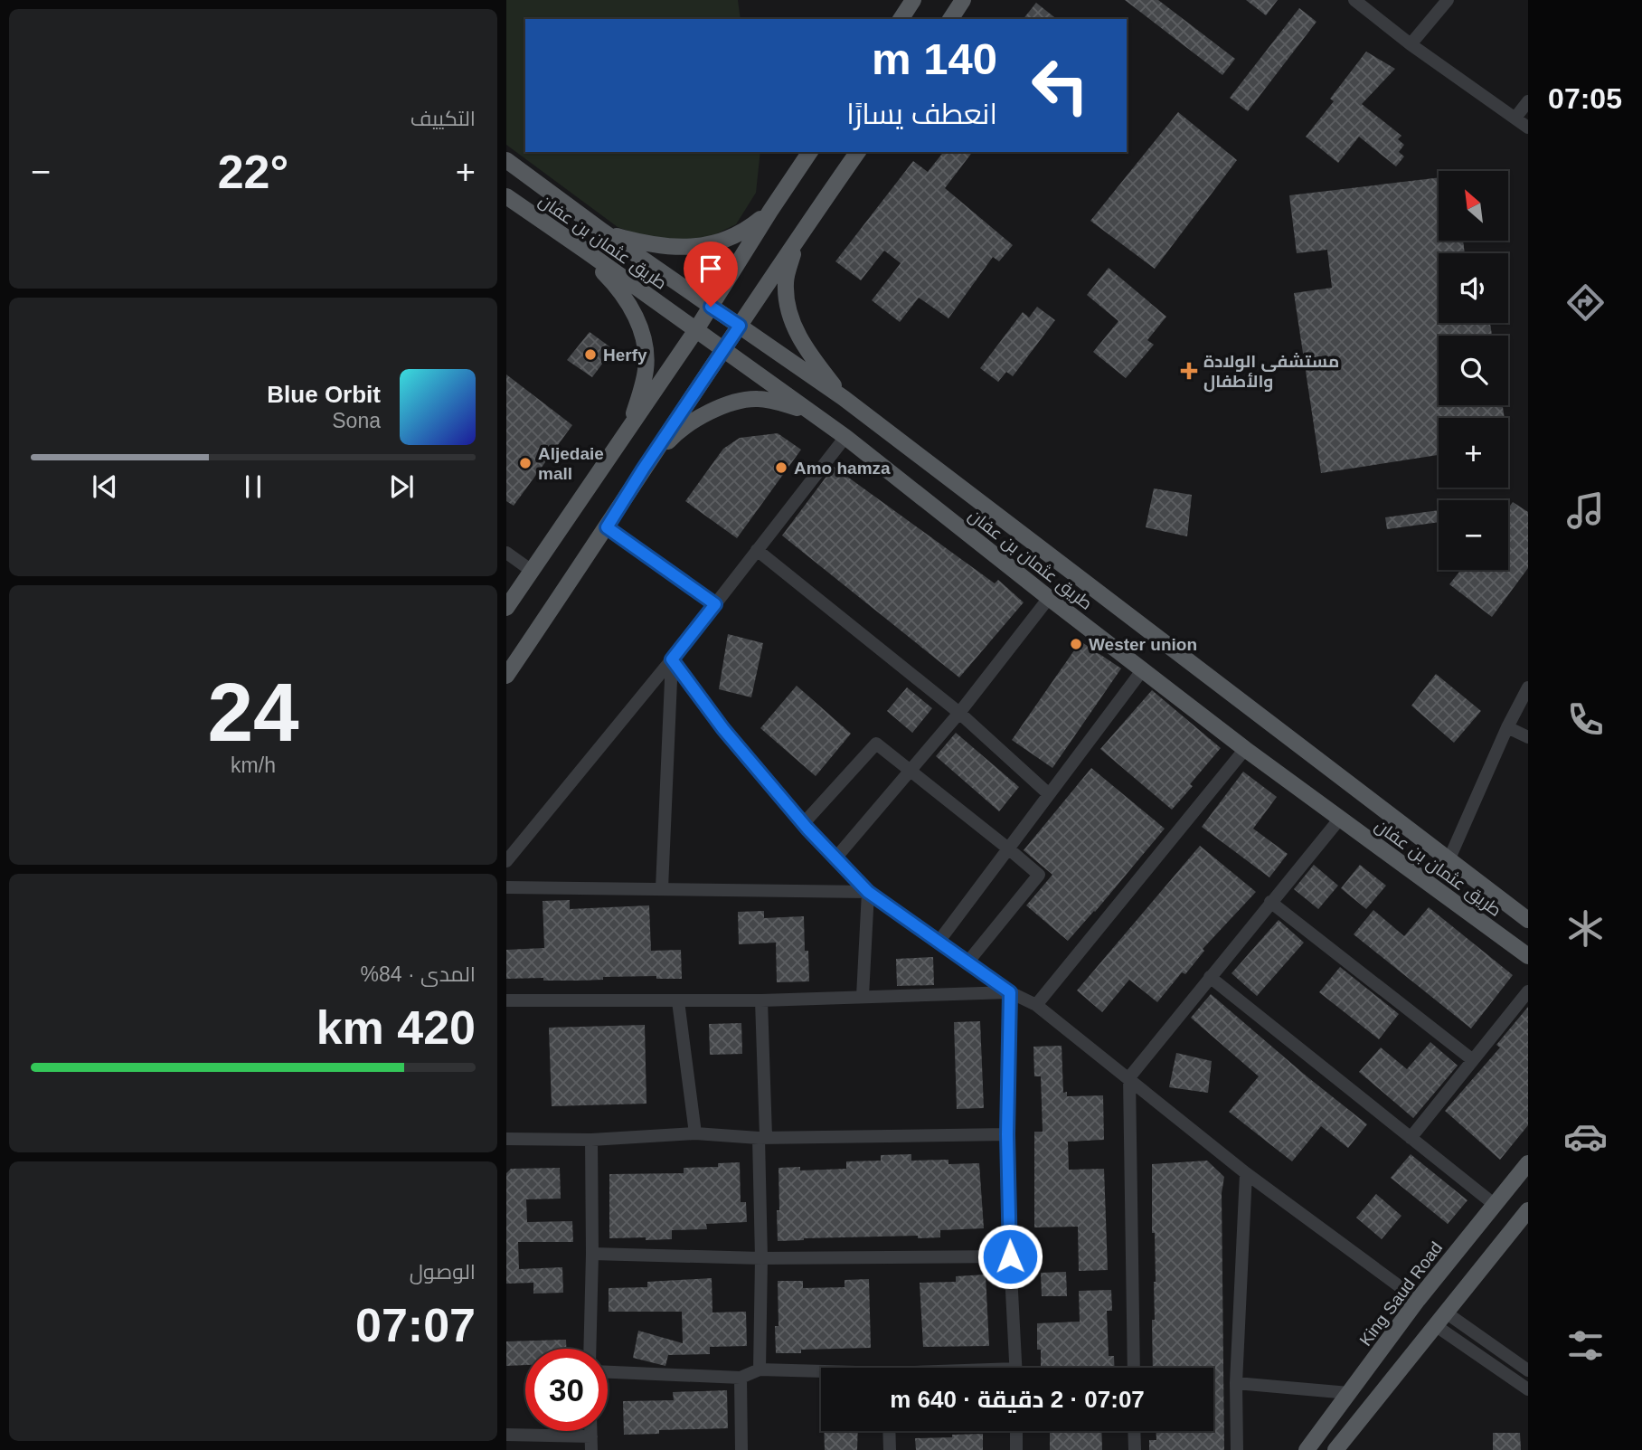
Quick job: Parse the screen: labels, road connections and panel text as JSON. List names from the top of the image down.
{
  "streets": {
    "main road": ["طريق عثمان بن عفان", "King Saud Road"]
  },
  "places": {
    "other": [
      "Herfy",
      "Aljedaie mall",
      "Amo hamza",
      "Wester union"
    ],
    "health": ["مستشفى الولادة والأطفال"]
  },
  "north": "top left",
  "page": {
    "tabs": "07:05",
    "tile": [
      "التكييف",
      ["24", "km/h"],
      ["المدى · 84%", "420 km"],
      ["الوصول", "07:07"]
    ],
    "turn": ["140 m", "انعطف يسارًا"],
    "heat": ["−", "22°", "+"],
    "map_buttons": ["+", "−"],
    "song": ["Blue Orbit", "Sona"],
    "limit": "30",
    "trip": "07:07 · 2 دقيقة · 640 m"
  }
}
